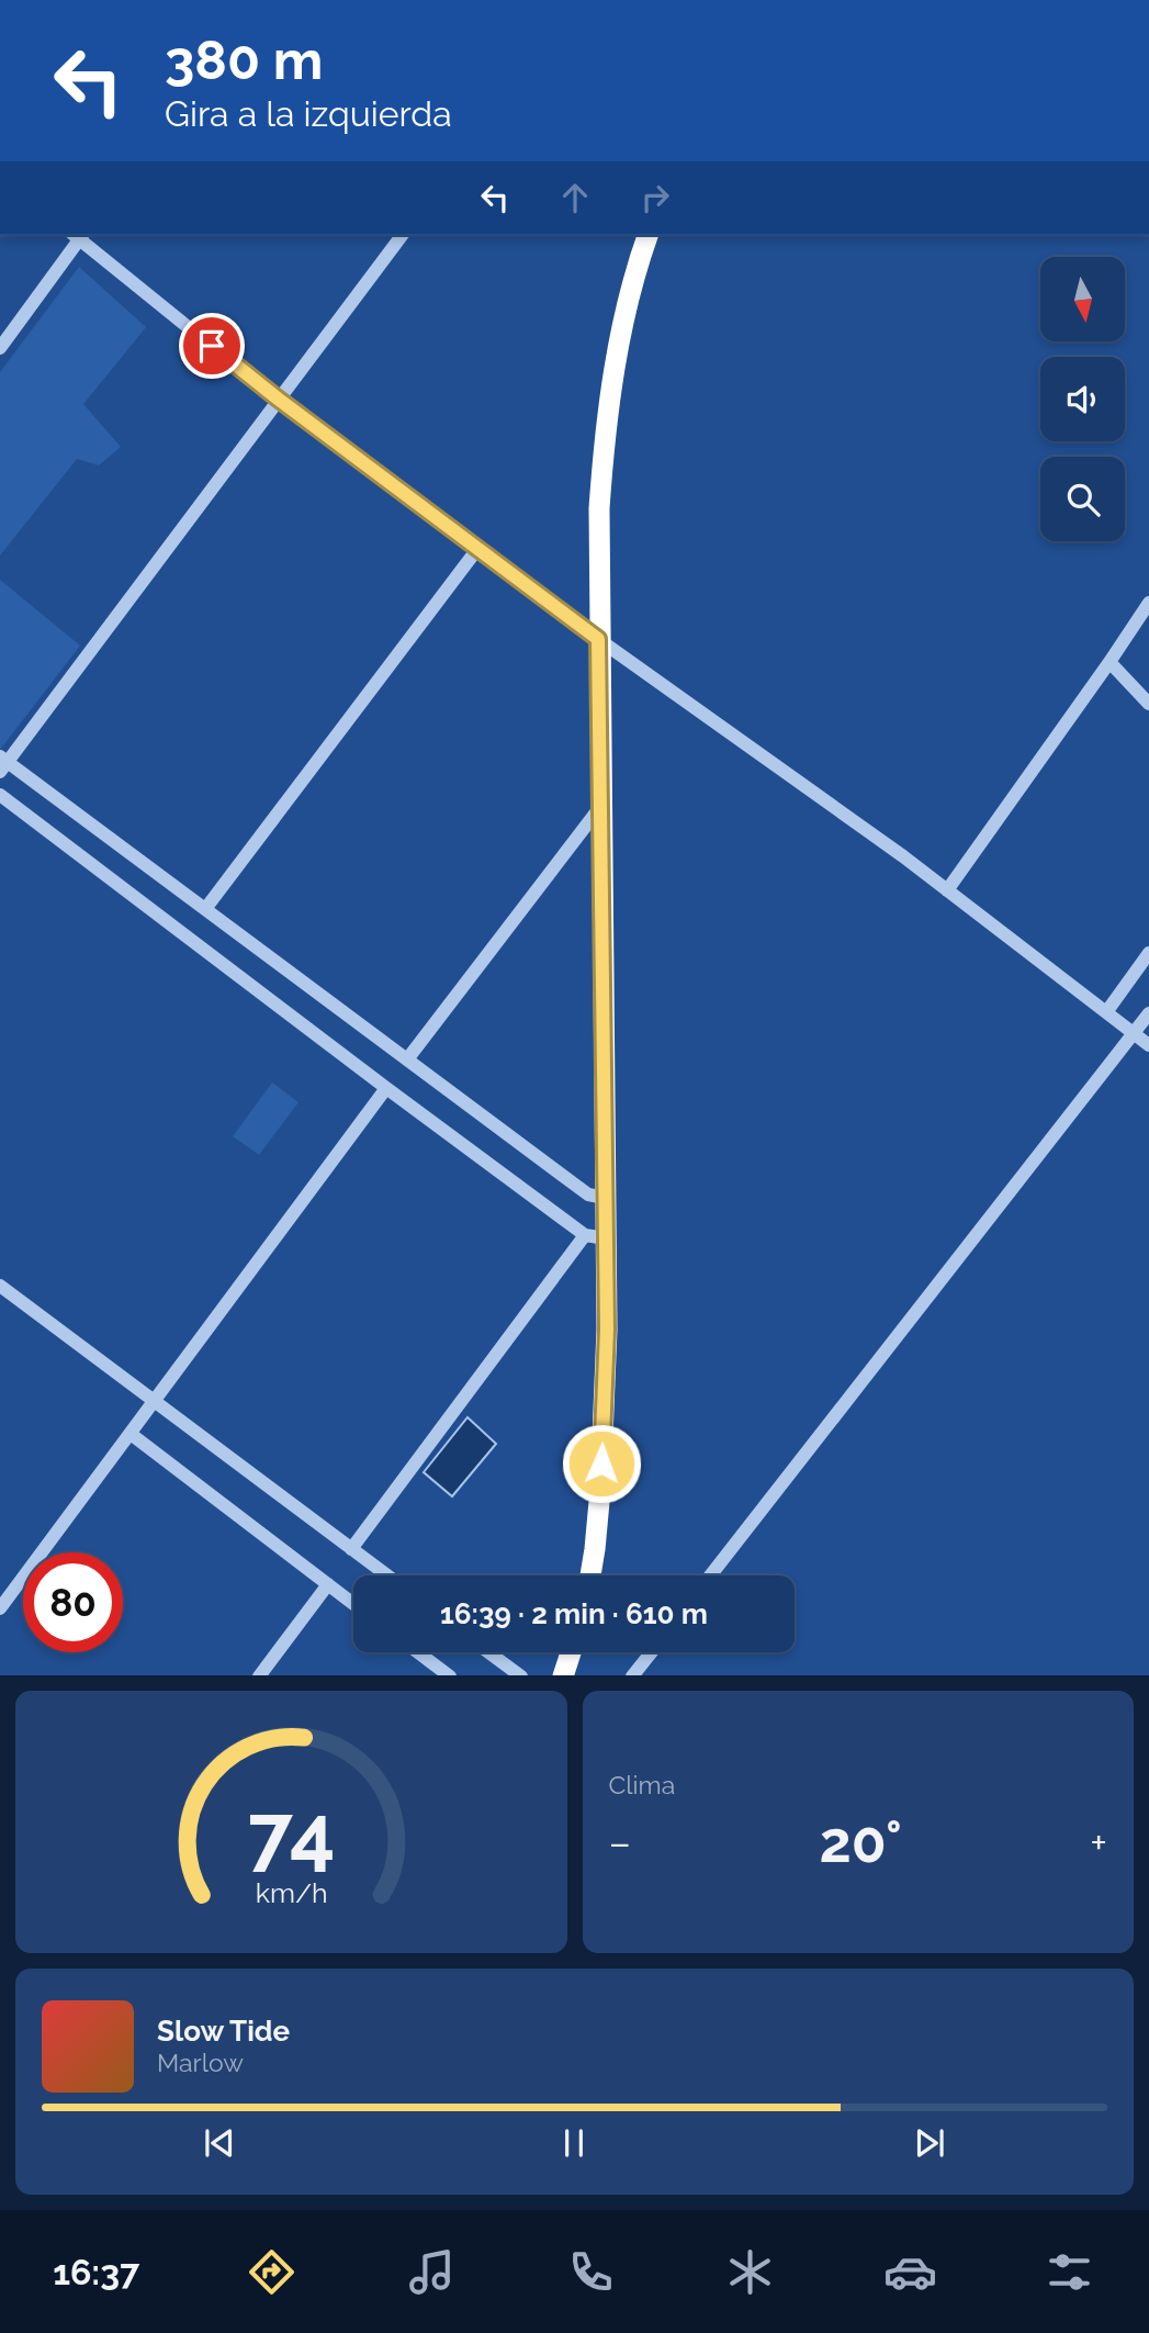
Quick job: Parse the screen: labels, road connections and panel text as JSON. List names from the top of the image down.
{
  "north": "bottom",
  "page": {
    "turn": ["380 m", "Gira a la izquierda"],
    "limit": "80",
    "trip": "16:39 · 2 min · 610 m",
    "tile": "Clima",
    "heat": ["−", "20°", "+"],
    "song": ["Slow Tide", "Marlow"],
    "tabs": "16:37",
    "gauge": ["74", "km/h"]
  }
}
